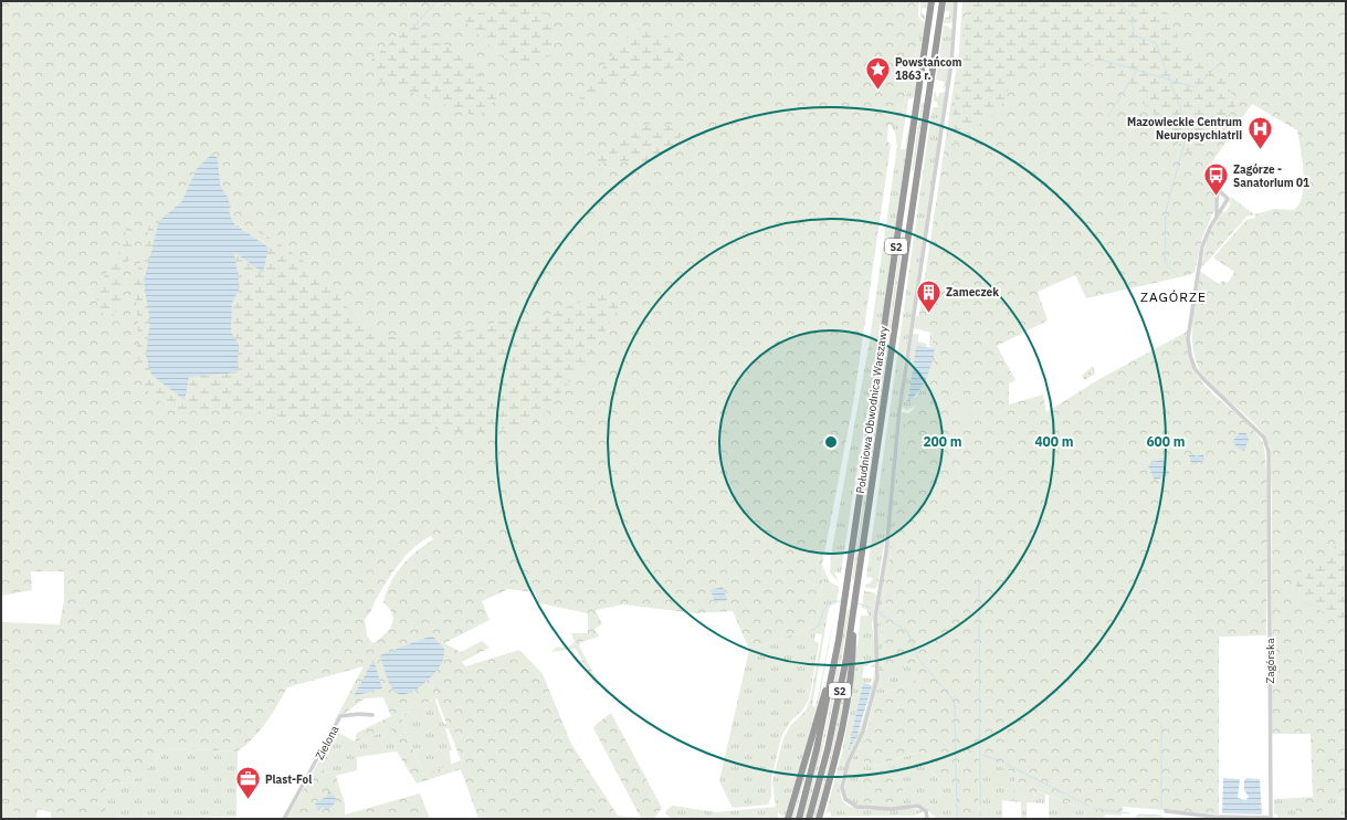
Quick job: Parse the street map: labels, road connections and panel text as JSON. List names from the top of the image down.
{
  "streets": {
    "highway": ["S2", "Południowa Obwodnica Warszawy"],
    "street": ["Zagórska", "Zielona"]
  },
  "districts": ["ZAGÓRZE"],
  "places": {
    "place": ["Powstańcom 1863 r."],
    "hospital": ["Mazowieckie Centrum Neuropsychiatrii"],
    "bus stop": ["Zagórze - Sanatorium 01"],
    "building": ["Zameczek"],
    "office": ["Plast-Fol"]
  },
  "rings": ["200 m", "400 m", "600 m"]
}
